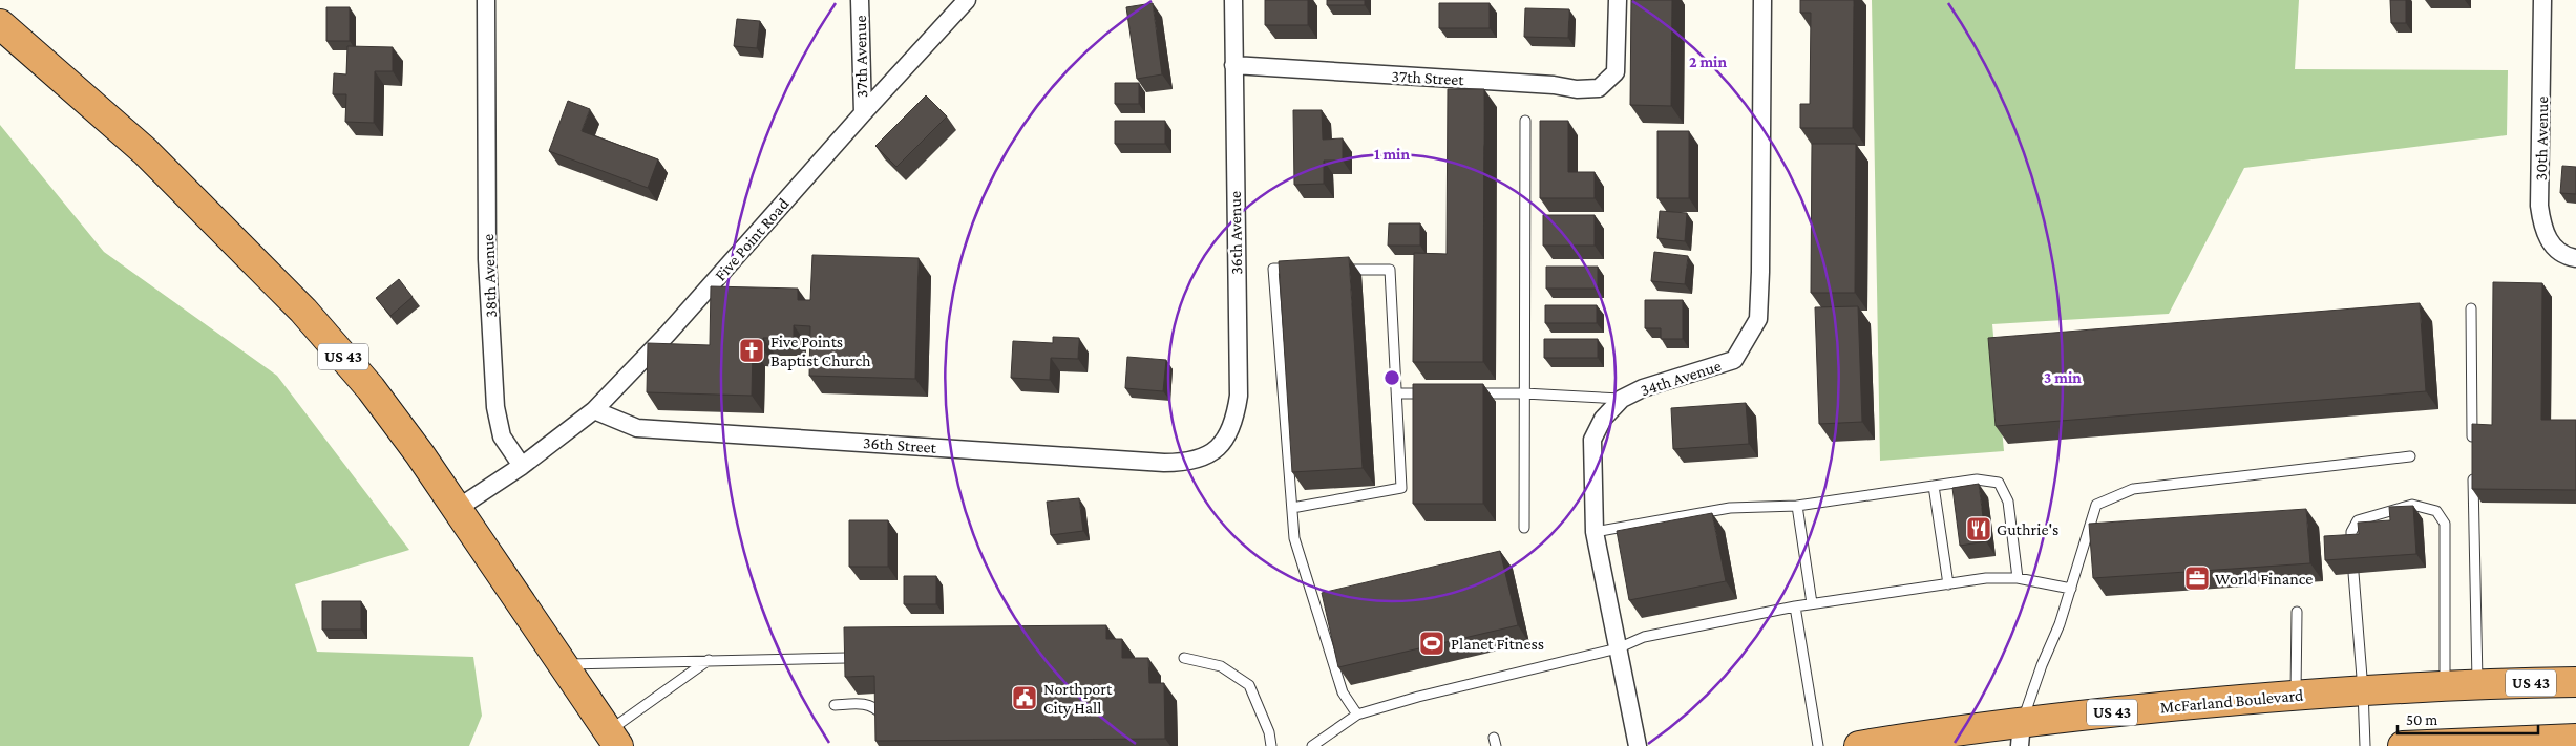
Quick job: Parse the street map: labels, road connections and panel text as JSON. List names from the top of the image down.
{
  "streets": {
    "highway": ["US 43", "McFarland Boulevard"],
    "street": [
      "37th Avenue",
      "37th Street",
      "30th Avenue",
      "36th Avenue",
      "Five Point Road",
      "38th Avenue",
      "34th Avenue",
      "36th Street"
    ]
  },
  "crossings": [
    ["37th Avenue", "Five Point Road"],
    ["37th Street", "36th Avenue"],
    ["36th Avenue", "36th Street"],
    ["Five Point Road", "38th Avenue"],
    ["Five Point Road", "36th Street"]
  ],
  "places": {
    "church": ["Five Points Baptist Church"],
    "restaurant": ["Guthrie's"],
    "office": ["World Finance"],
    "sports": ["Planet Fitness"],
    "public building": ["Northport City Hall"]
  },
  "scale_bar": "50 m",
  "rings": ["2 min", "1 min", "3 min"]
}
